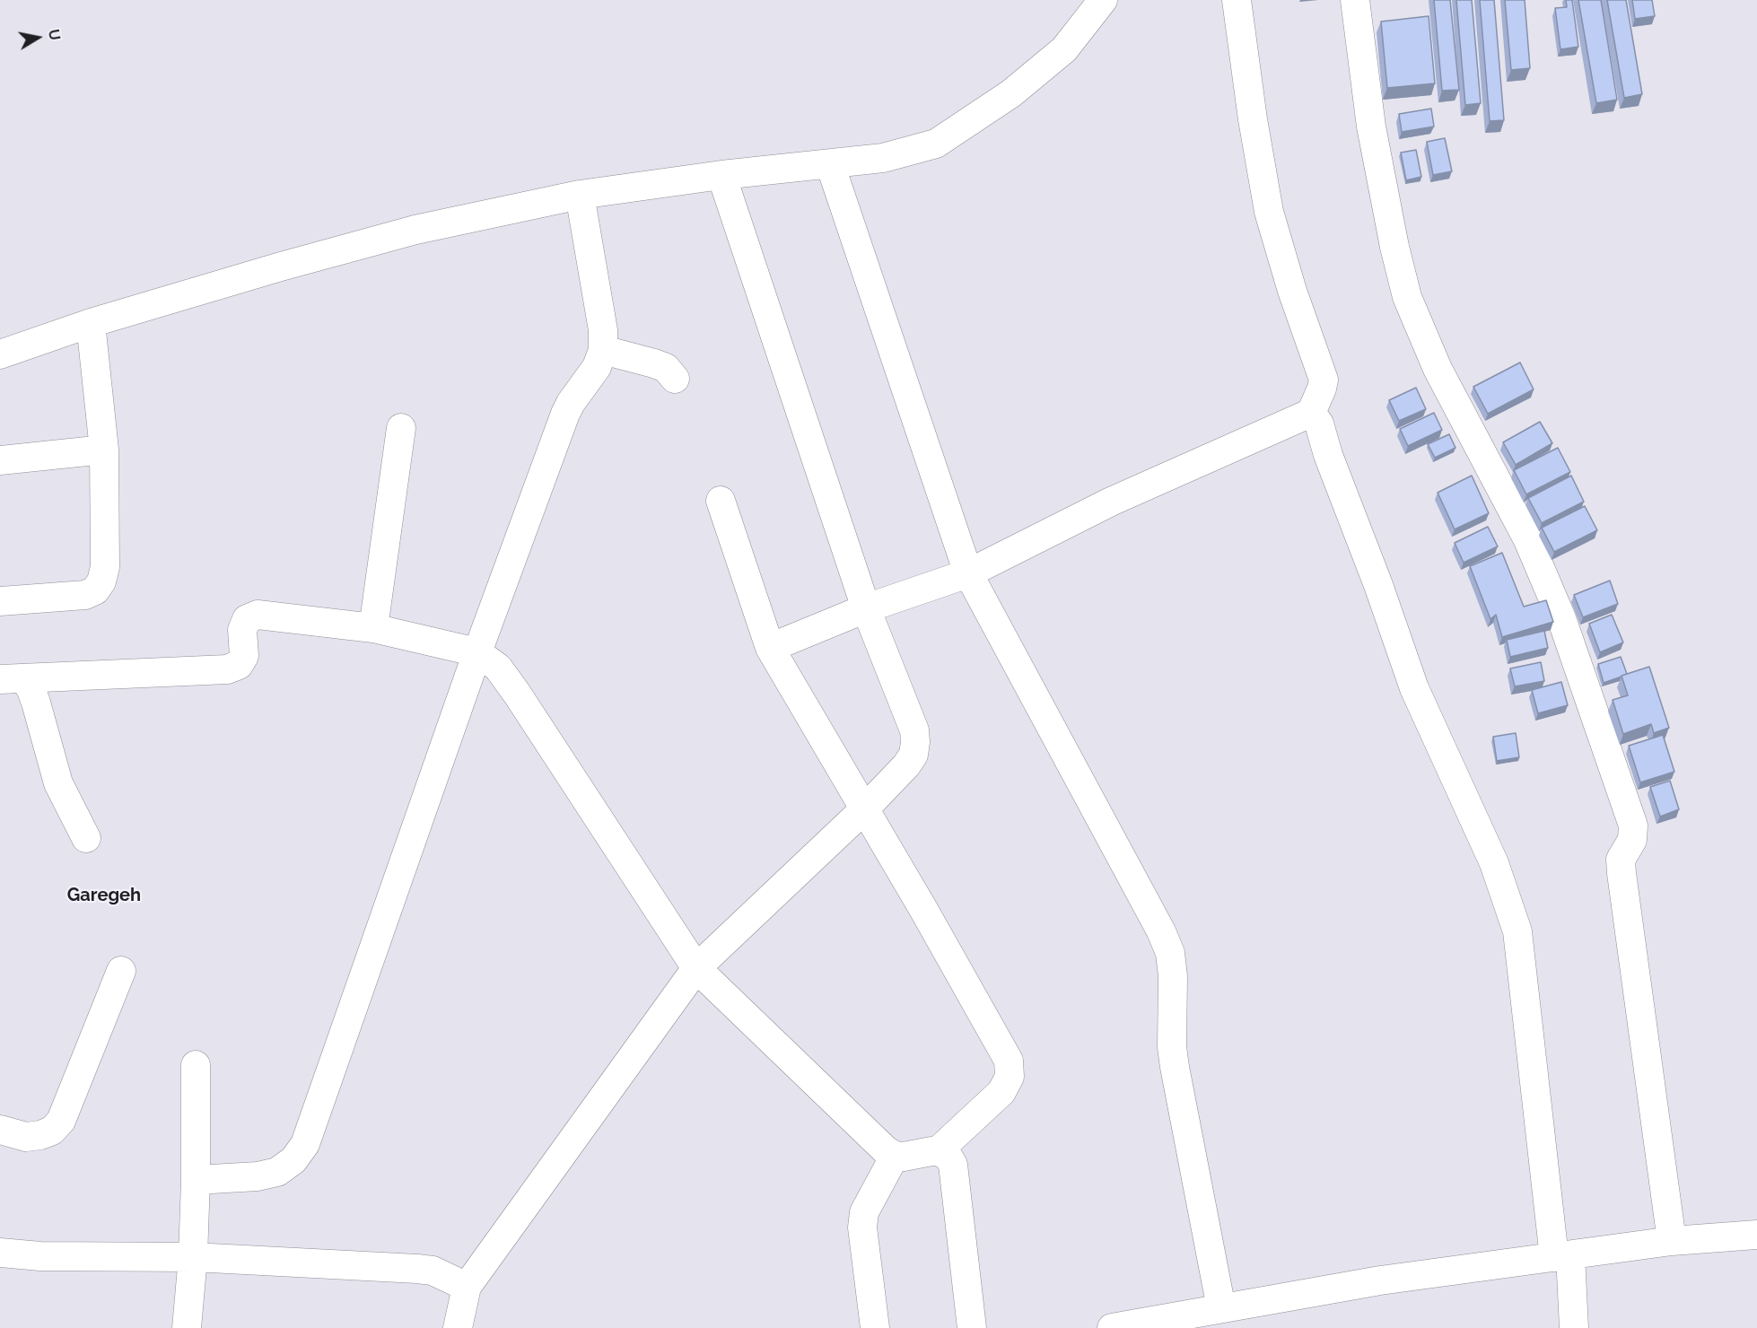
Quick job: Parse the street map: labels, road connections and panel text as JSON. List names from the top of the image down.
{
  "districts": ["Garegeh"],
  "north": "right"
}
